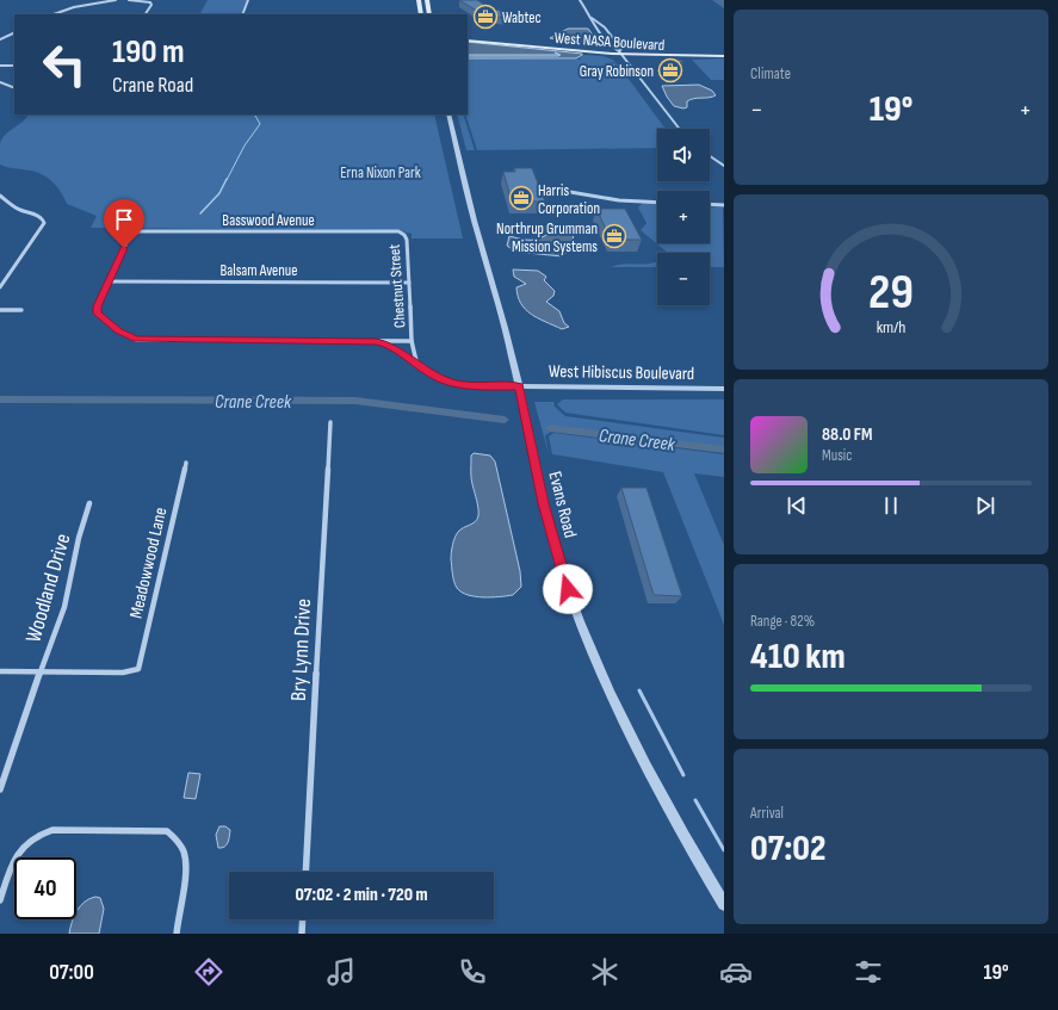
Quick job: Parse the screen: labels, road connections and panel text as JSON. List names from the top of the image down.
{
  "streets": {
    "main road": ["West NASA Boulevard"],
    "street": [
      "Basswood Avenue",
      "Balsam Avenue",
      "Chestnut Street",
      "West Hibiscus Boulevard",
      "Evans Road",
      "Meadowwood Lane",
      "Woodland Drive",
      "Bry Lynn Drive"
    ]
  },
  "crossings": [
    ["Basswood Avenue", "Balsam Avenue"],
    ["Basswood Avenue", "Chestnut Street"],
    ["Balsam Avenue", "Chestnut Street"],
    ["West Hibiscus Boulevard", "Evans Road"],
    ["Meadowwood Lane", "Woodland Drive"]
  ],
  "water": ["Crane Creek"],
  "parks": ["Erna Nixon Park"],
  "places": {
    "office": [
      "Wabtec",
      "Gray Robinson",
      "Harris Corporation",
      "Northrup Grumman Mission Systems"
    ]
  },
  "page": {
    "tile": [
      "Climate",
      ["Range · 82%", "410 km"],
      ["Arrival", "07:02"]
    ],
    "turn": ["190 m", "Crane Road"],
    "heat": ["−", "19°", "+"],
    "map_buttons": ["+", "−"],
    "song": ["88.0 FM", "Music"],
    "limit": "40",
    "trip": "07:02 · 2 min · 720 m",
    "tabs": ["07:00", "19°"],
    "gauge": ["29", "km/h"]
  }
}
